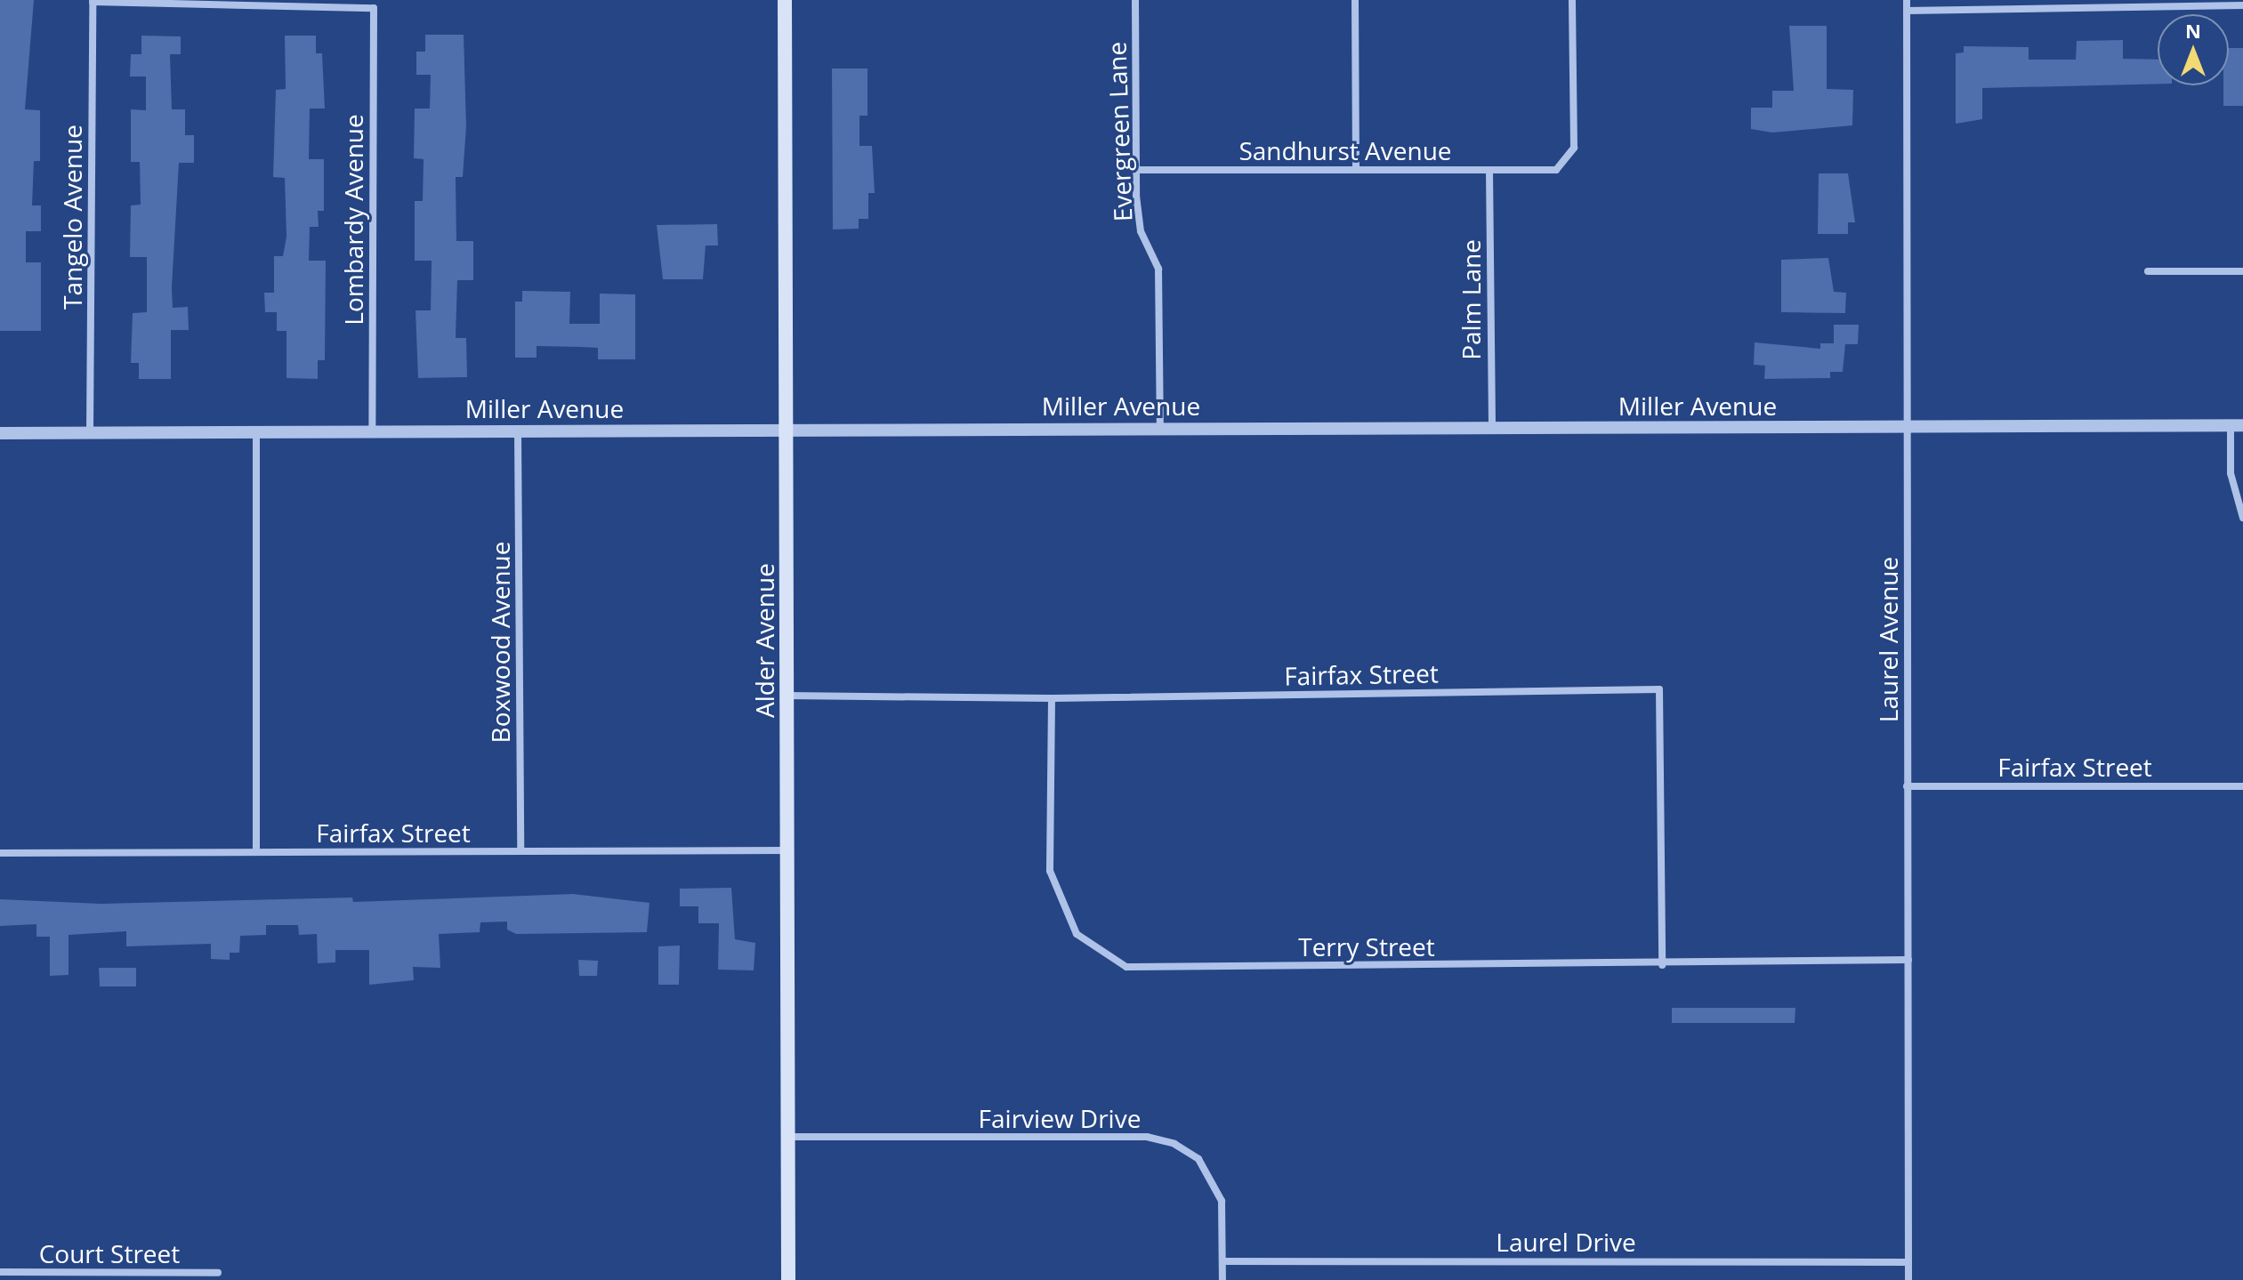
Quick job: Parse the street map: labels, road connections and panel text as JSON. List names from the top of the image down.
{
  "streets": {
    "main road": ["Alder Avenue"],
    "street": [
      "Evergreen Lane",
      "Sandhurst Avenue",
      "Tangelo Avenue",
      "Lombardy Avenue",
      "Palm Lane",
      "Miller Avenue",
      "Laurel Avenue",
      "Boxwood Avenue",
      "Fairfax Street",
      "Terry Street",
      "Fairview Drive",
      "Laurel Drive",
      "Court Street"
    ]
  },
  "crossings": [
    ["Evergreen Lane", "Sandhurst Avenue"],
    ["Evergreen Lane", "Miller Avenue"],
    ["Sandhurst Avenue", "Palm Lane"],
    ["Tangelo Avenue", "Lombardy Avenue"],
    ["Tangelo Avenue", "Miller Avenue"],
    ["Lombardy Avenue", "Miller Avenue"],
    ["Palm Lane", "Miller Avenue"],
    ["Miller Avenue", "Laurel Avenue"],
    ["Miller Avenue", "Alder Avenue"],
    ["Miller Avenue", "Boxwood Avenue"],
    ["Laurel Avenue", "Fairfax Street"],
    ["Laurel Avenue", "Terry Street"],
    ["Laurel Avenue", "Laurel Drive"],
    ["Alder Avenue", "Fairfax Street"],
    ["Alder Avenue", "Fairview Drive"],
    ["Boxwood Avenue", "Fairfax Street"],
    ["Fairfax Street", "Terry Street"],
    ["Fairview Drive", "Laurel Drive"]
  ],
  "north": "top"
}
